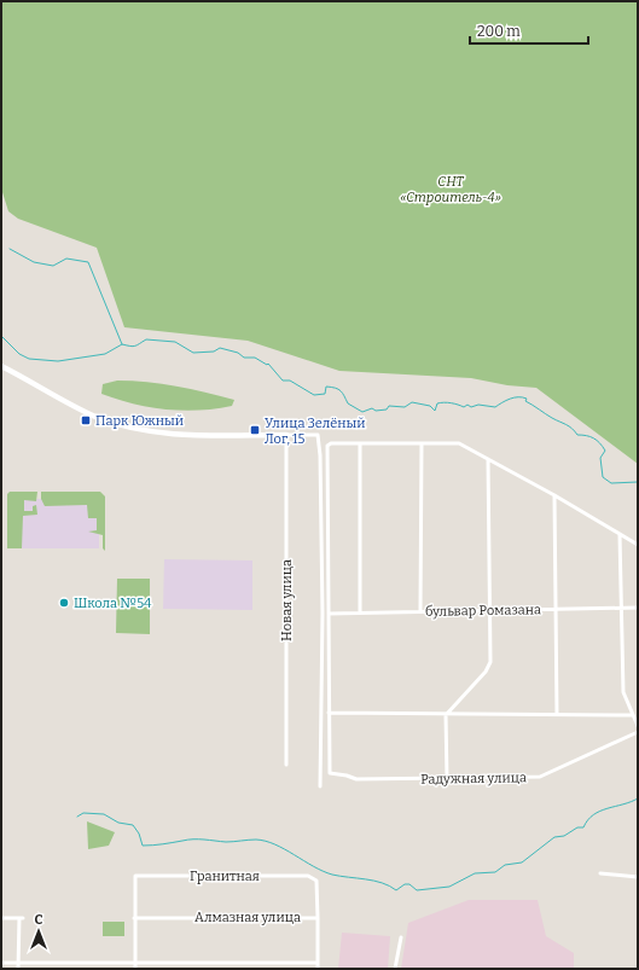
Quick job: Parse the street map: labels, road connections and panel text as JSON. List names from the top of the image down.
{
  "streets": {
    "street": [
      "Новая улица",
      "бульвар Ромазана",
      "Радужная улица",
      "Гранитная",
      "Алмазная улица"
    ]
  },
  "crossings": [
    ["Гранитная", "Алмазная улица"]
  ],
  "parks": ["СНТ «Строитель-4»"],
  "places": {
    "transit": ["Парк Южный", "Улица Зелёный Лог, 15"],
    "other": ["Школа №54"]
  },
  "scale_bar": "200 m",
  "north": "top"
}
